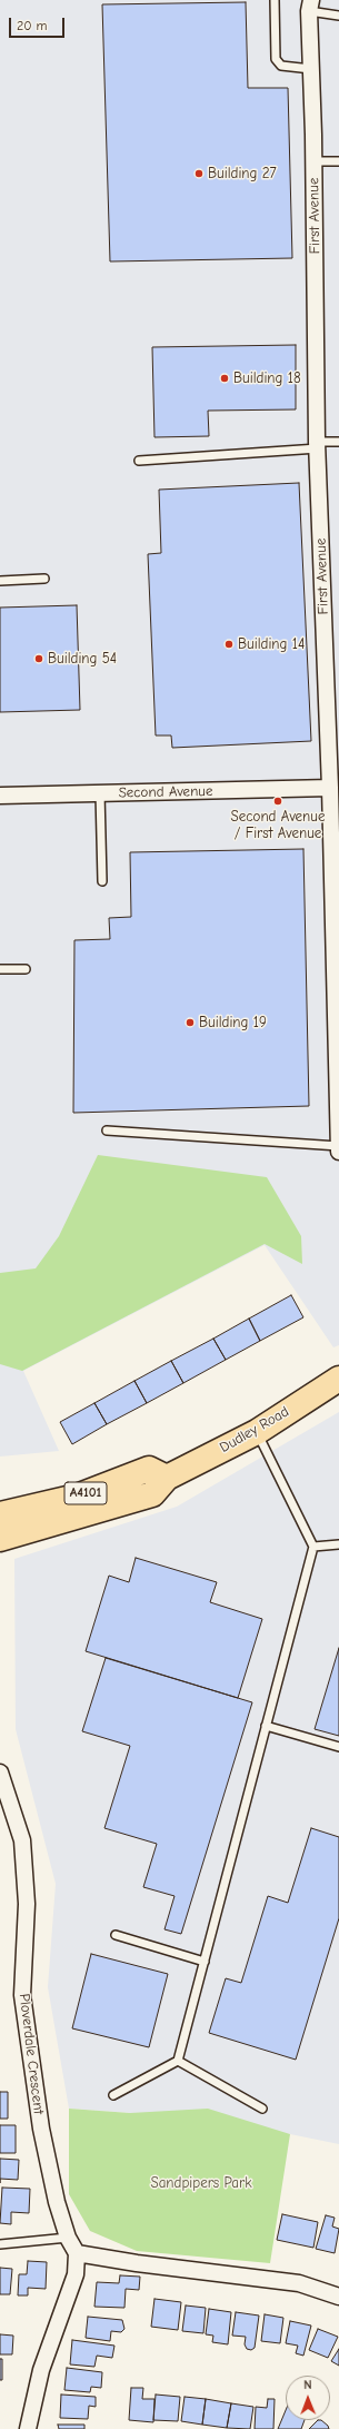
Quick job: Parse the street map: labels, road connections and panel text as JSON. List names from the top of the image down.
{
  "streets": {
    "main road": ["Dudley Road", "A4101"],
    "street": ["First Avenue", "Second Avenue", "Ploverdale Crescent"]
  },
  "crossings": [
    ["First Avenue", "Second Avenue"],
    ["Dudley Road", "A4101"]
  ],
  "parks": ["Sandpipers Park"],
  "places": [
    "Building 27",
    "Building 18",
    "Building 14",
    "Building 54",
    "Second Avenue / First Avenue",
    "Building 19"
  ],
  "scale_bar": "20 m",
  "north": "top"
}
